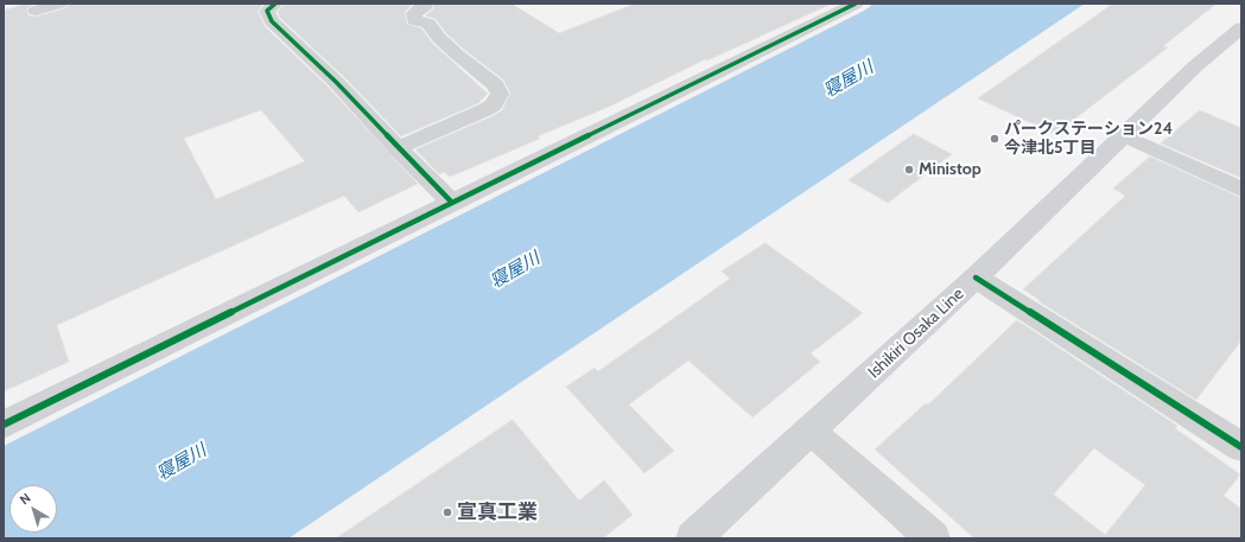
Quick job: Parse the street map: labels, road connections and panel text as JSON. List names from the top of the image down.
{
  "streets": {
    "main road": ["Ishikiri Osaka Line"]
  },
  "water": ["寝屋川"],
  "places": ["パークステーション24 今津北5丁目", "Ministop", "宣真工業"],
  "north": "top left"
}
